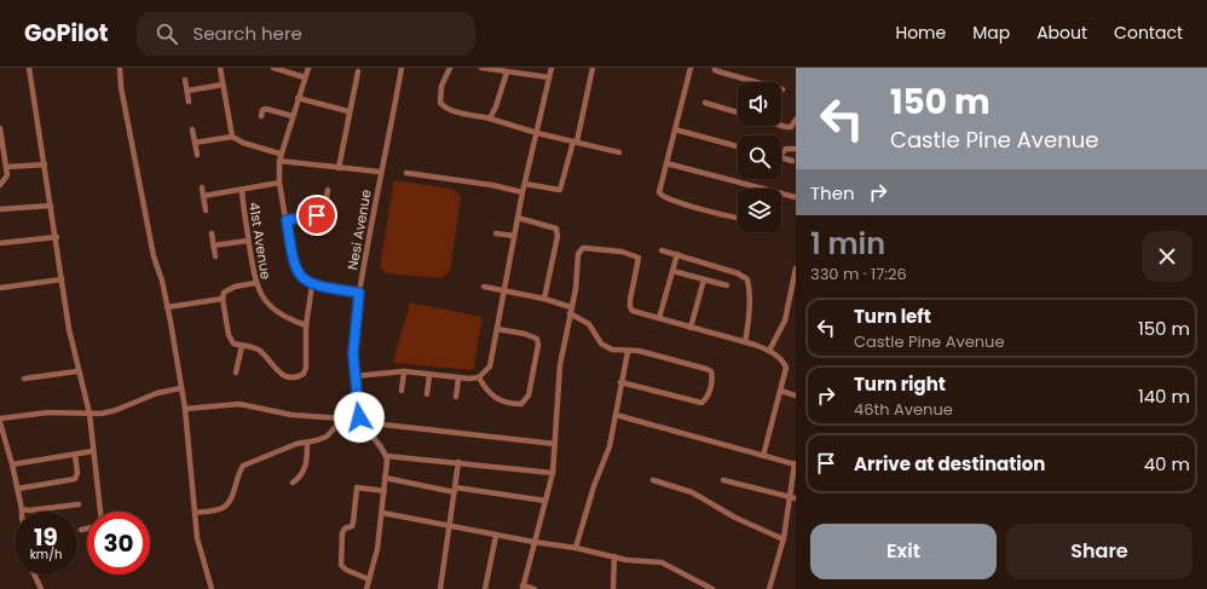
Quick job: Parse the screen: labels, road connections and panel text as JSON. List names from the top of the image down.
{
  "streets": {
    "street": ["Nesi Avenue", "41st Avenue"]
  },
  "page": {
    "header": "GoPilot",
    "search": "Search here",
    "nav": [
      "Home",
      "Map",
      "About",
      "Contact"
    ],
    "turn": ["150 m", "Castle Pine Avenue"],
    "then": "Then",
    "heading": ["1 min", "330 m · 17:26"],
    "list": [
      {
        "name": "Turn left",
        "note": "Castle Pine Avenue",
        "value": "150 m"
      },
      {
        "name": "Turn right",
        "note": "46th Avenue",
        "value": "140 m"
      },
      {
        "name": "Arrive at destination",
        "value": "40 m"
      }
    ],
    "speed": "19 km/h",
    "limit": "30",
    "buttons": ["Exit", "Share"]
  }
}
